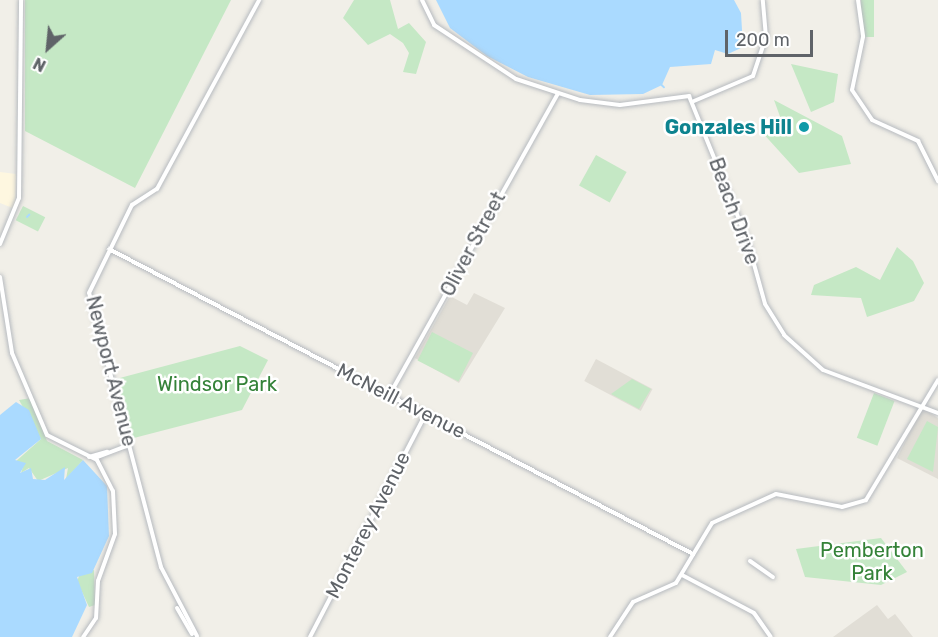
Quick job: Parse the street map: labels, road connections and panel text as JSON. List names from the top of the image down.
{
  "streets": {
    "street": [
      "Beach Drive",
      "Oliver Street",
      "Newport Avenue",
      "McNeill Avenue",
      "Monterey Avenue"
    ]
  },
  "crossings": [
    ["Oliver Street", "McNeill Avenue"],
    ["Newport Avenue", "McNeill Avenue"],
    ["McNeill Avenue", "Monterey Avenue"]
  ],
  "parks": ["Windsor Park", "Pemberton Park"],
  "places": ["Gonzales Hill"],
  "scale_bar": "200 m",
  "north": "bottom left"
}
